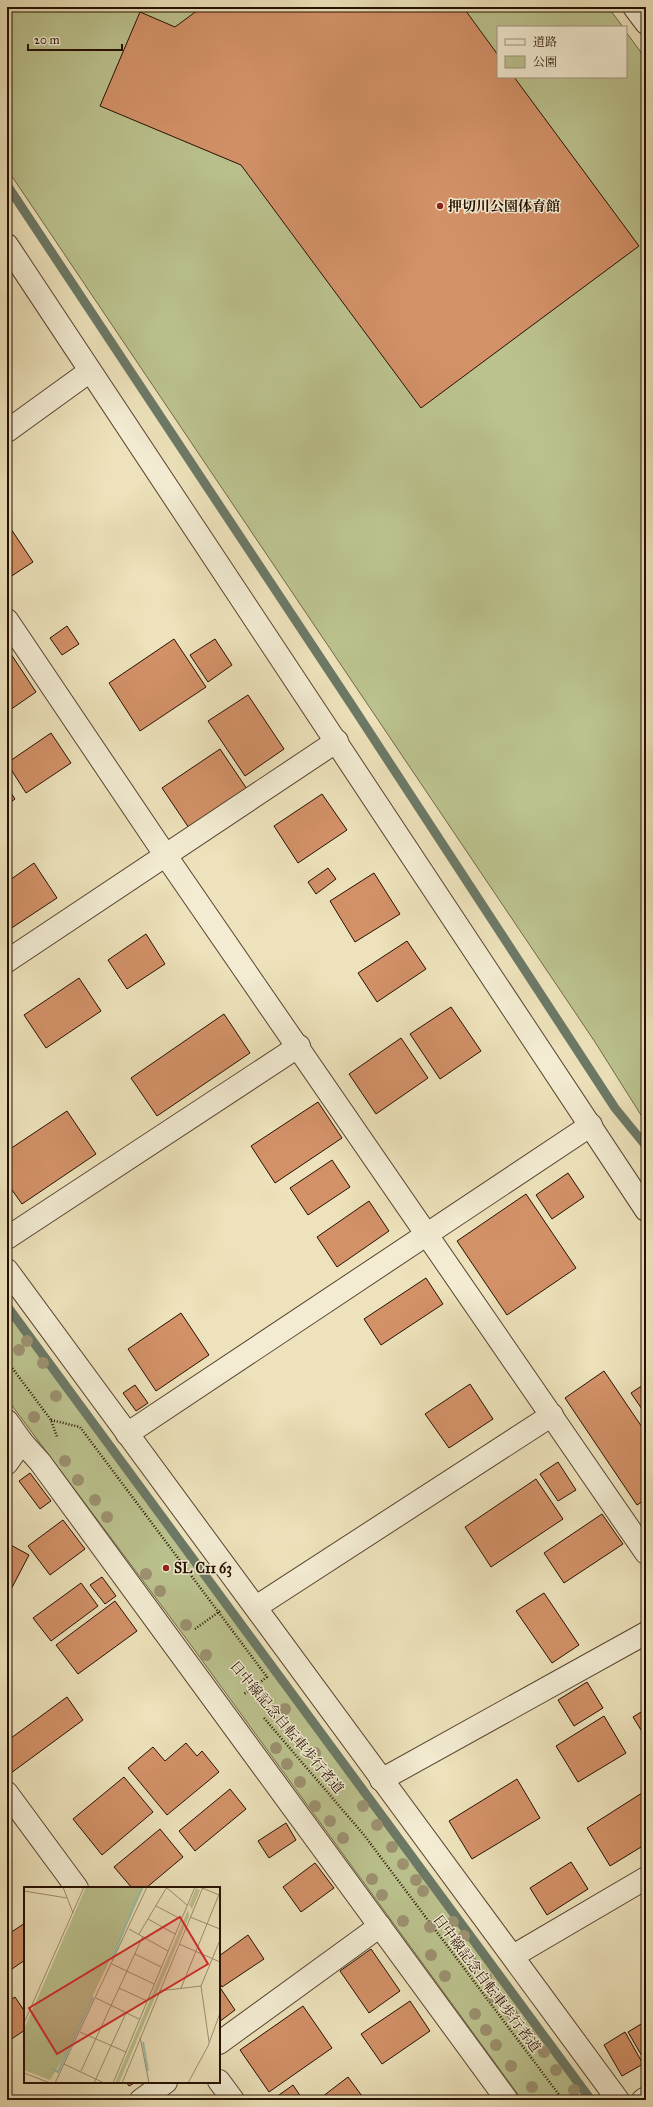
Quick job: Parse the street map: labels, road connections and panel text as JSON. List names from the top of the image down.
{
  "streets": {
    "path": ["日中線記念自転車歩行者道"]
  },
  "places": ["押切川公園体育館", "SL C11 63"],
  "legend": ["道路", "公園"],
  "scale_bar": "20 m"
}
